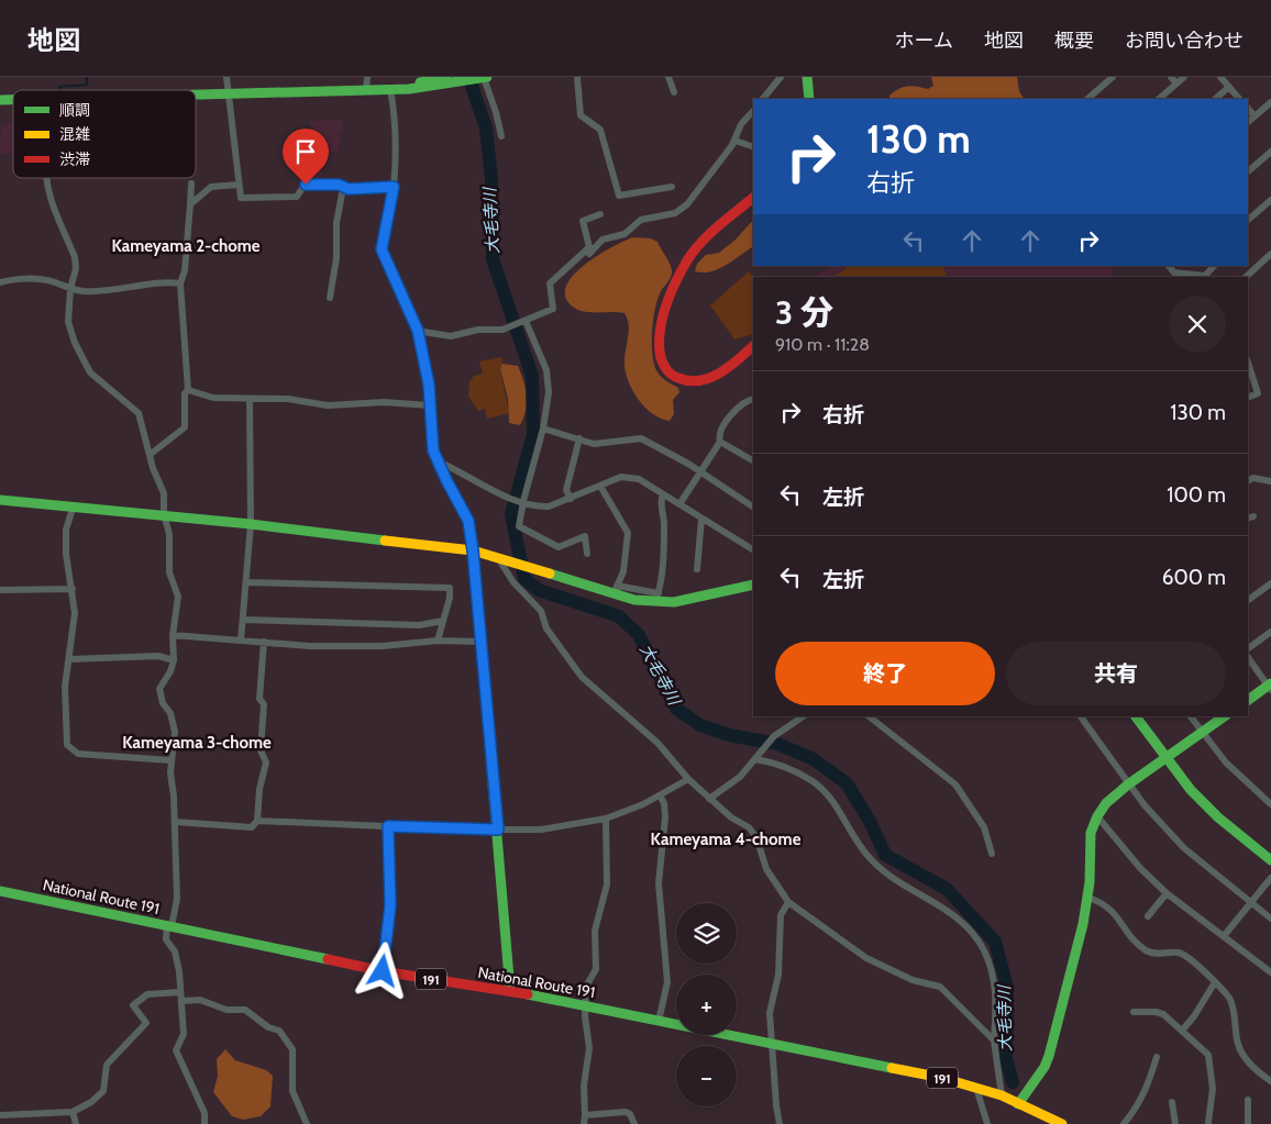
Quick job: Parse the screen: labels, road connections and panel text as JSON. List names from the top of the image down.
{
  "streets": {
    "main road": ["National Route 191", "191"]
  },
  "districts": ["Kameyama 2-chome", "Kameyama 3-chome", "Kameyama 4-chome"],
  "water": ["大毛寺川"],
  "legend": ["順調", "混雑", "渋滞"],
  "page": {
    "header": "地図",
    "nav": [
      "ホーム",
      "地図",
      "概要",
      "お問い合わせ"
    ],
    "turn": ["130 m", "右折"],
    "heading": ["3 分", "910 m · 11:28"],
    "list": [
      {
        "name": "右折",
        "value": "130 m"
      },
      {
        "name": "左折",
        "value": "100 m"
      },
      {
        "name": "左折",
        "value": "600 m"
      }
    ],
    "buttons": ["終了", "共有"],
    "map_buttons": ["+", "−"]
  }
}
